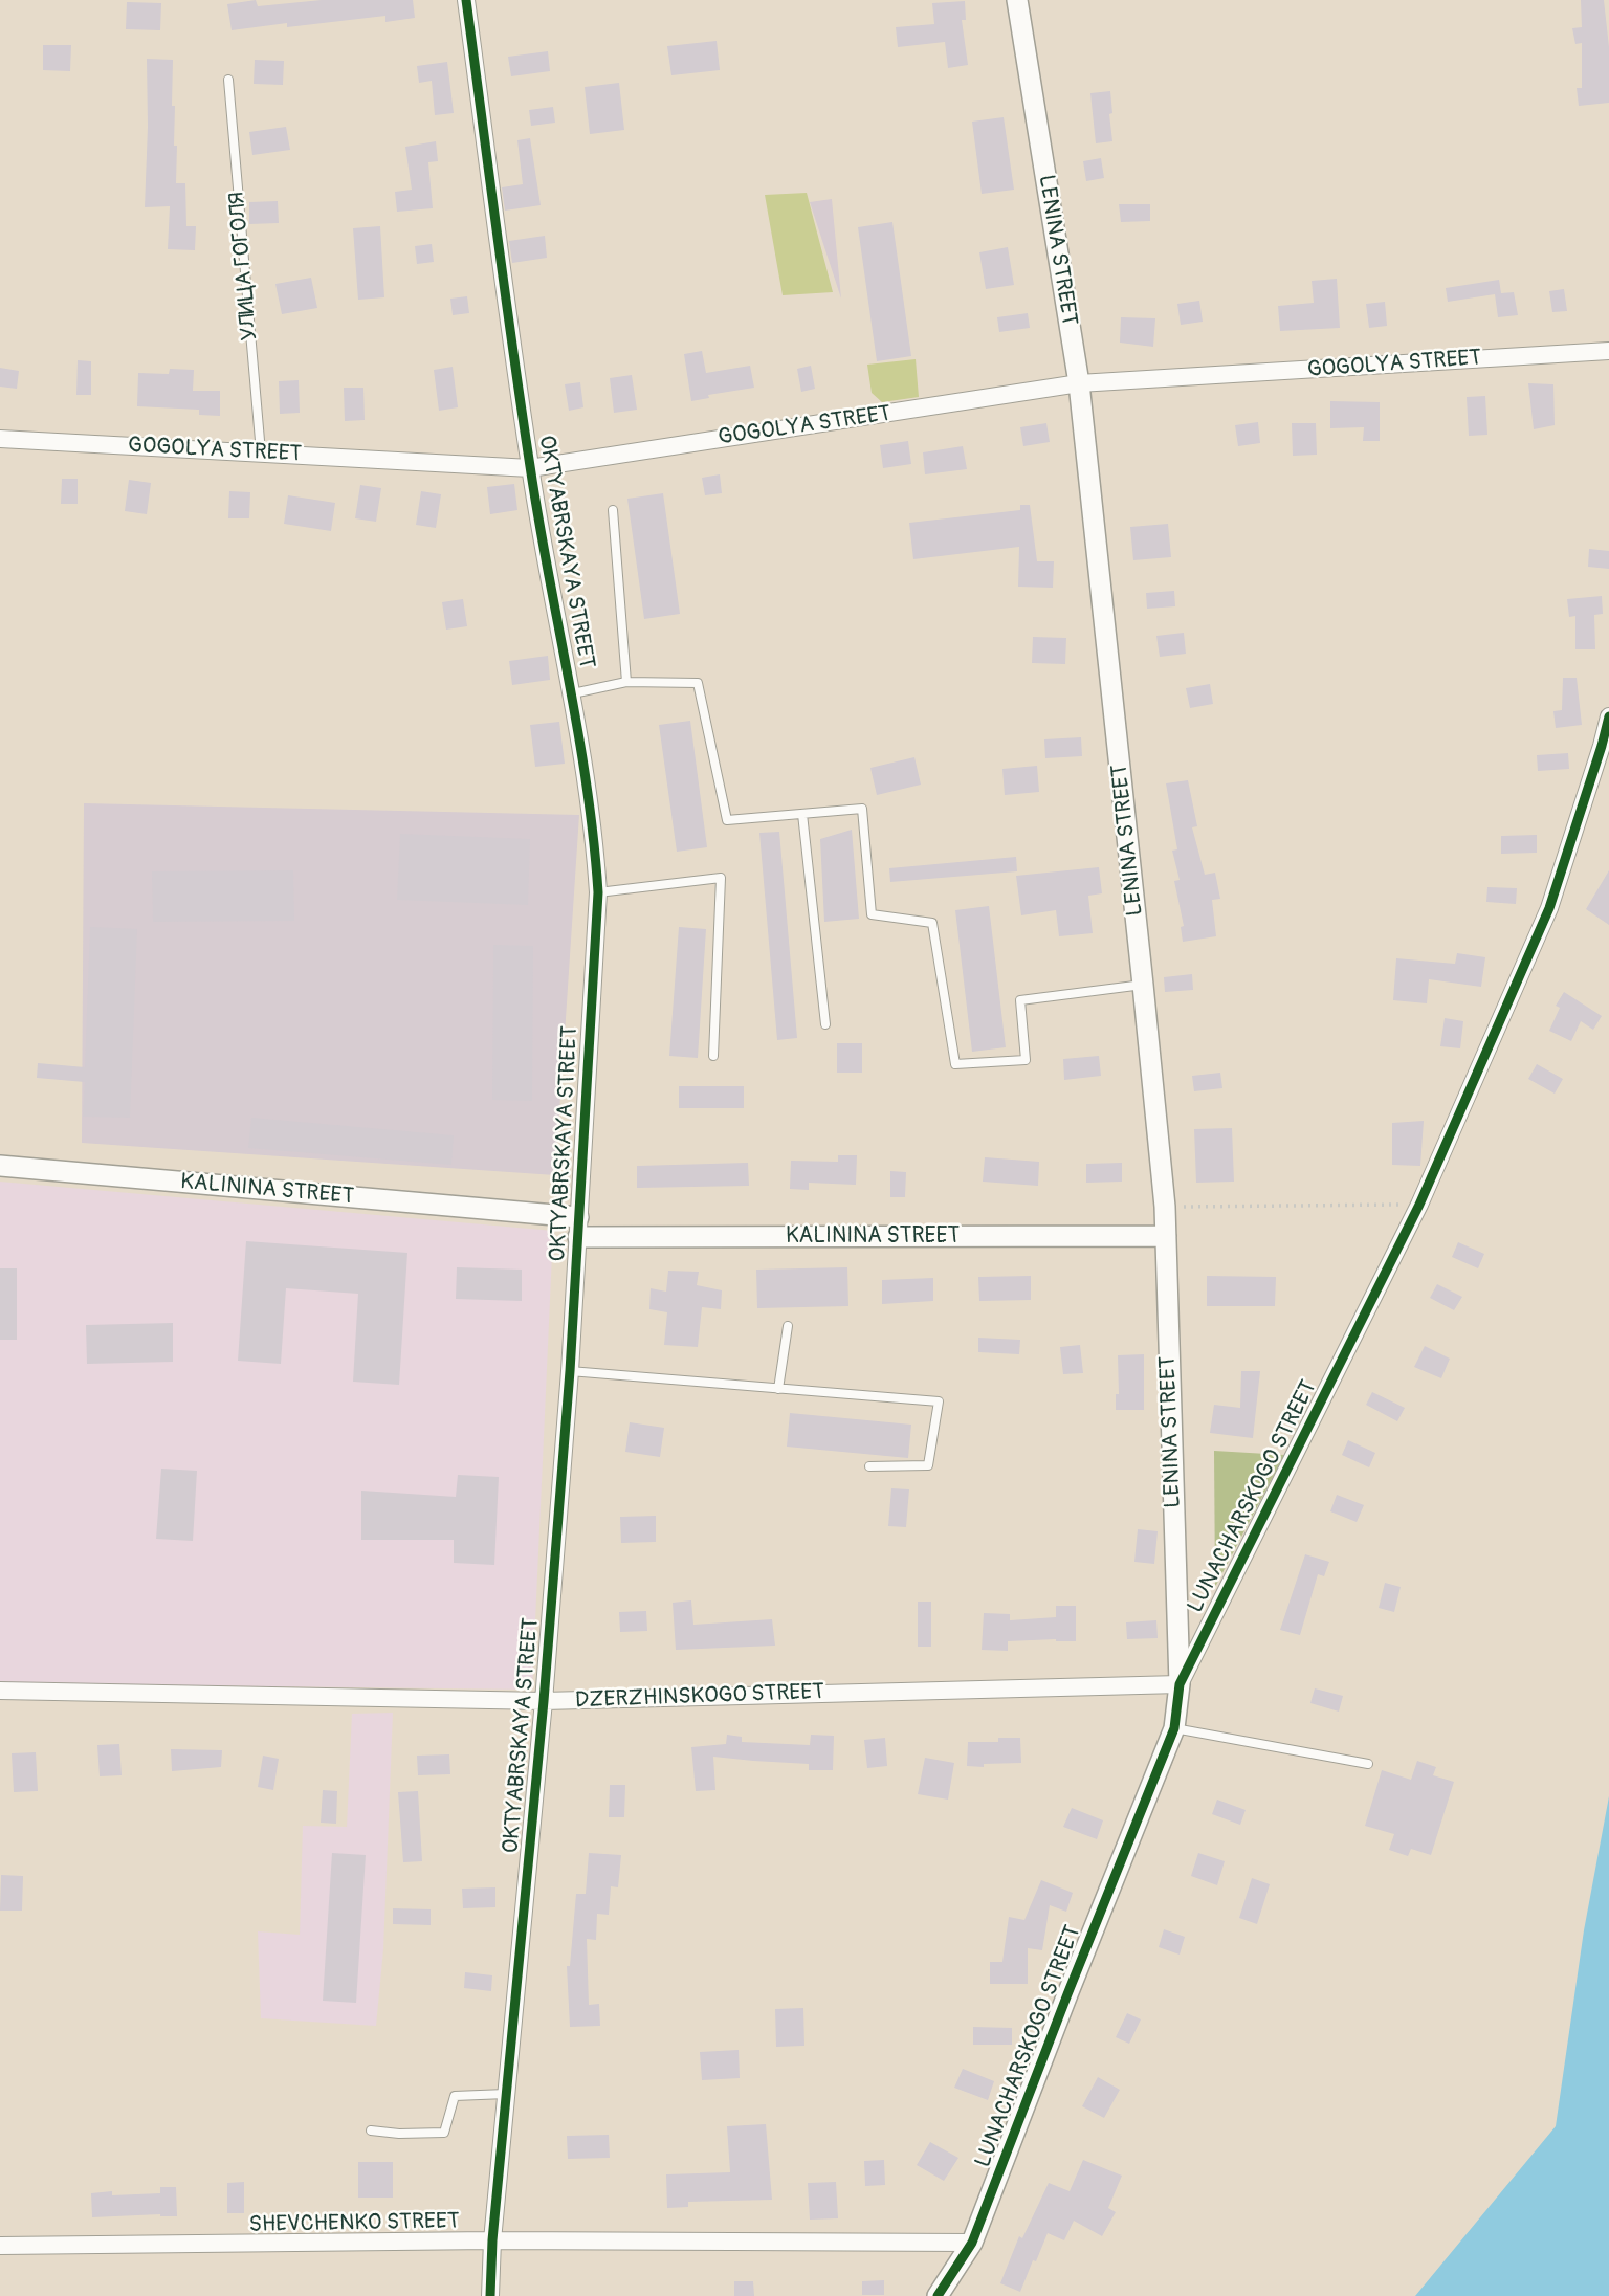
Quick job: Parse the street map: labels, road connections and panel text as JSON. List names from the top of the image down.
{
  "streets": {
    "street": [
      "LENINA STREET",
      "GOGOLYA STREET",
      "OKTYABRSKAYA STREET",
      "KALININA STREET",
      "LUNACHARSKOGO STREET",
      "DZERZHINSKOGO STREET",
      "SHEVCHENKO STREET"
    ],
    "lane": ["УЛИЦА ГОГОЛЯ"]
  },
  "crossings": [
    ["LENINA STREET", "GOGOLYA STREET"],
    ["LENINA STREET", "KALININA STREET"],
    ["LENINA STREET", "LUNACHARSKOGO STREET"],
    ["LENINA STREET", "DZERZHINSKOGO STREET"],
    ["УЛИЦА ГОГОЛЯ", "GOGOLYA STREET"],
    ["GOGOLYA STREET", "OKTYABRSKAYA STREET"],
    ["OKTYABRSKAYA STREET", "KALININA STREET"],
    ["OKTYABRSKAYA STREET", "DZERZHINSKOGO STREET"],
    ["OKTYABRSKAYA STREET", "SHEVCHENKO STREET"],
    ["LUNACHARSKOGO STREET", "DZERZHINSKOGO STREET"],
    ["LUNACHARSKOGO STREET", "SHEVCHENKO STREET"]
  ]
}
